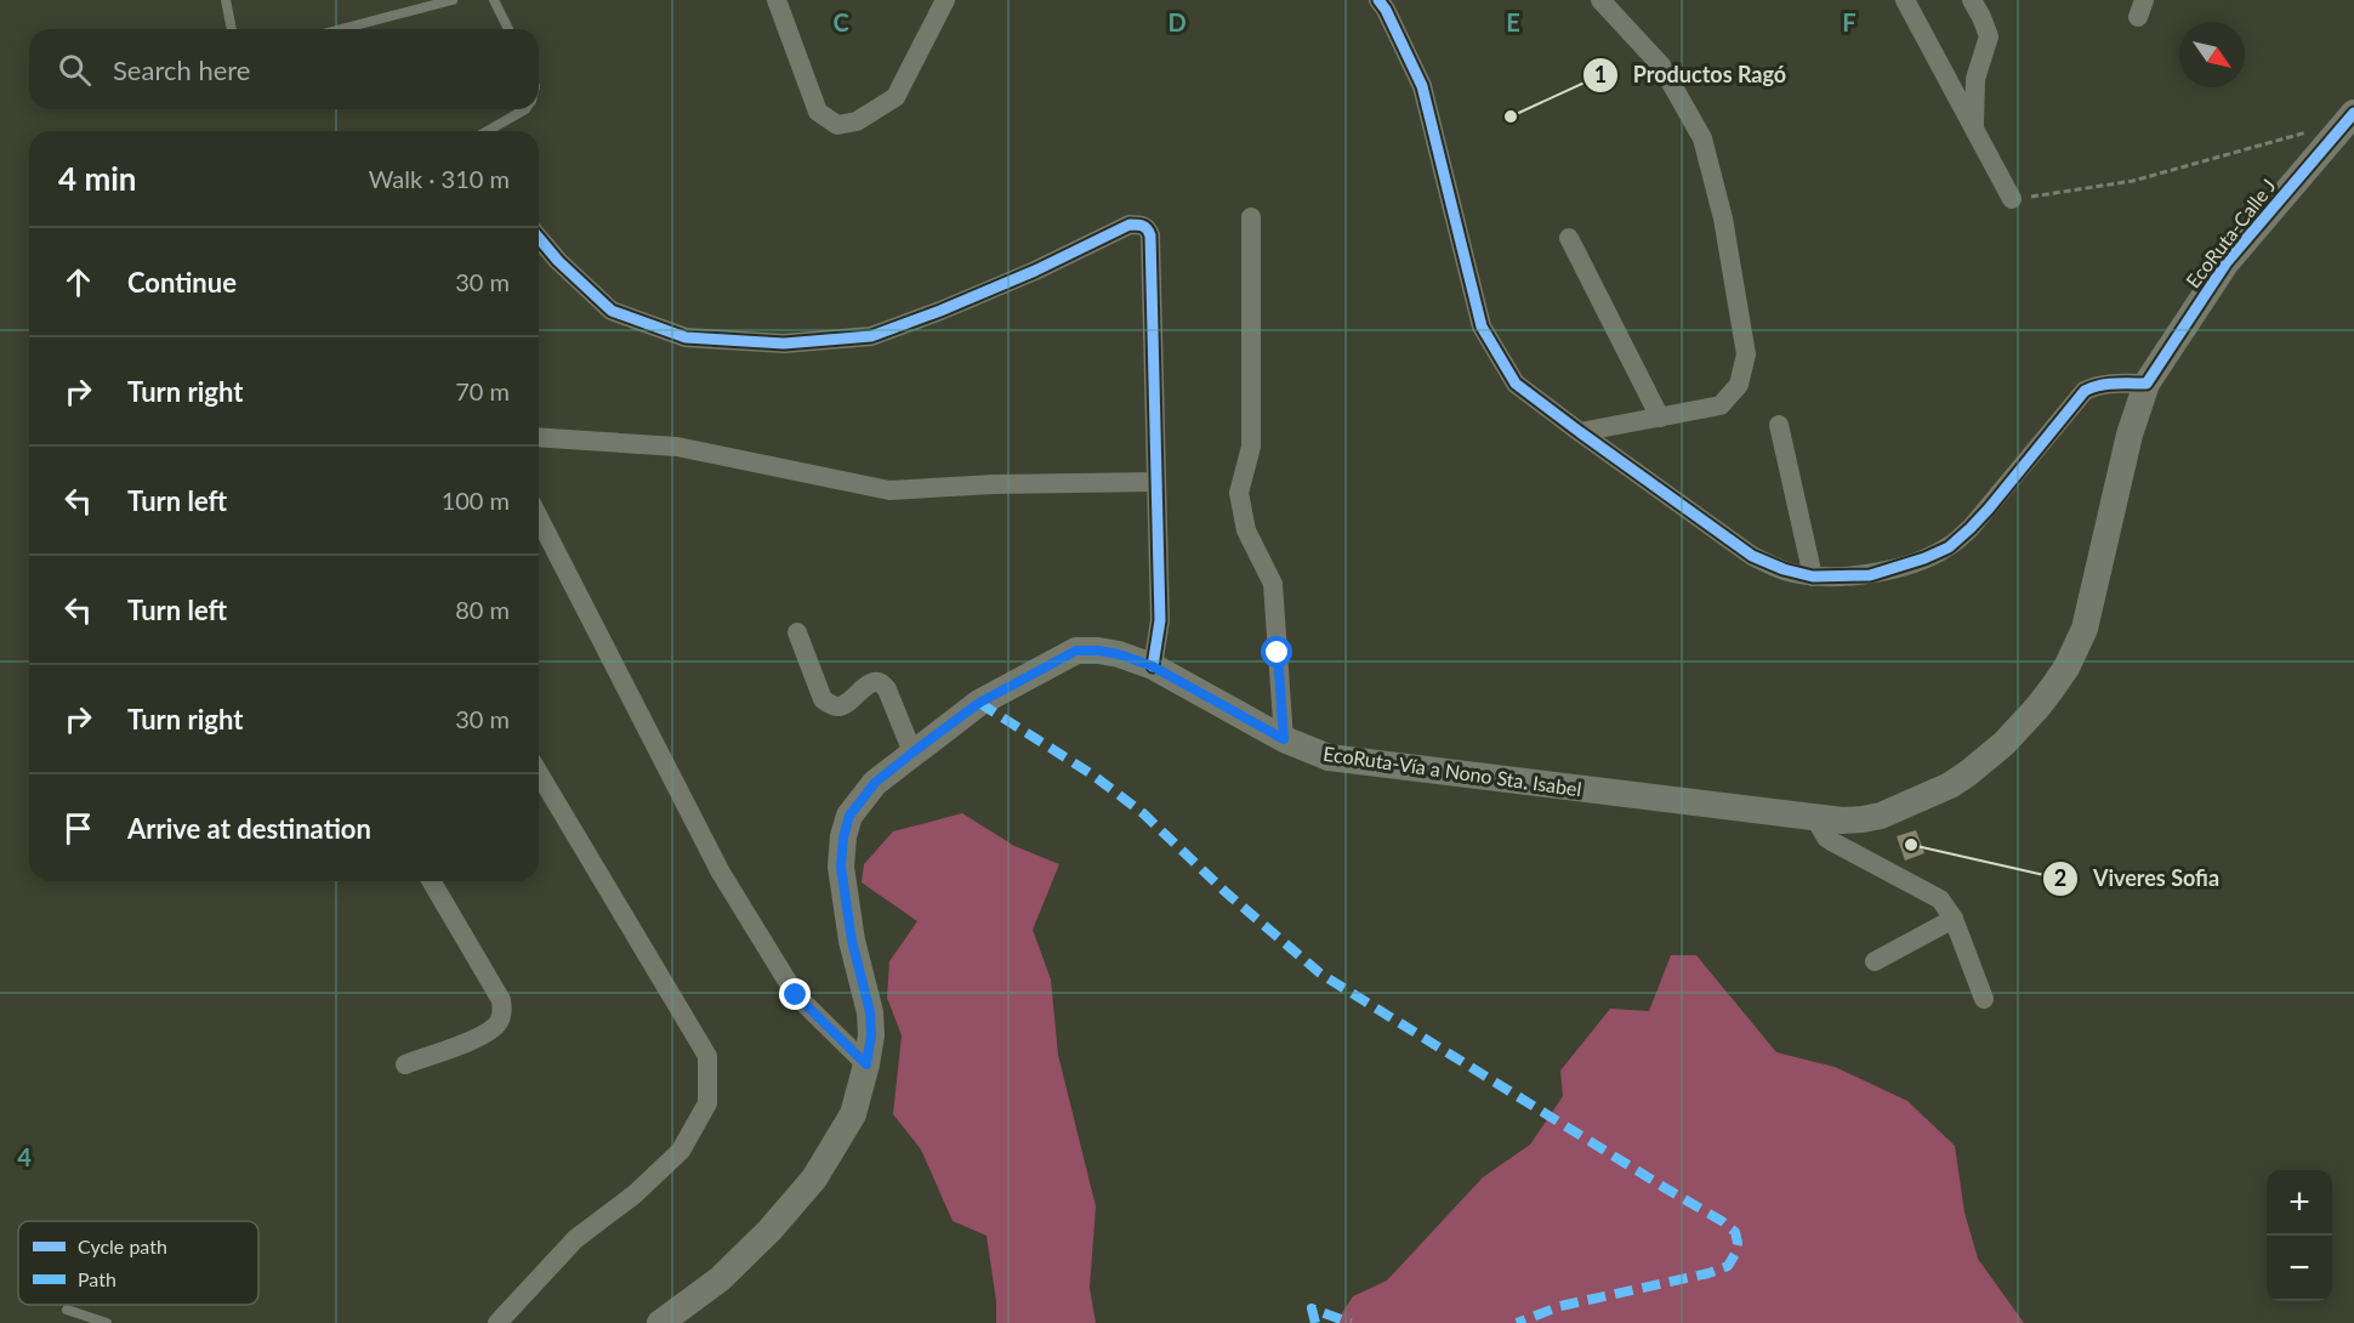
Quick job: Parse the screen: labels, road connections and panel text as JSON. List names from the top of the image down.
{
  "streets": {
    "main road": ["EcoRuta-Calle J", "EcoRuta-Vía a Nono Sta. Isabel"]
  },
  "crossings": [
    ["EcoRuta-Calle J", "EcoRuta-Vía a Nono Sta. Isabel"]
  ],
  "places": ["Productos Ragó", "Viveres Sofia"],
  "legend": ["Cycle path", "Path"],
  "north": "bottom right",
  "page": {
    "search": "Search here",
    "heading": ["4 min", "Walk · 310 m"],
    "list": [
      ["Continue", "30 m"],
      ["Turn right", "70 m"],
      ["Turn left", "100 m"],
      ["Turn left", "80 m"],
      ["Turn right", "30 m"],
      "Arrive at destination"
    ],
    "map_buttons": ["+", "−"]
  },
  "grid": {
    "columns": [
      "C",
      "D",
      "E",
      "F"
    ],
    "rows": ["4"]
  }
}
